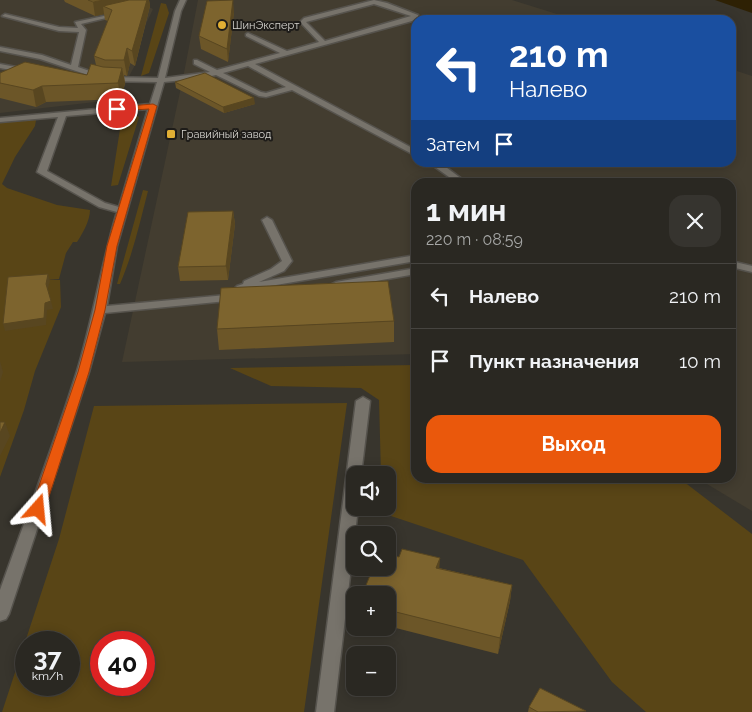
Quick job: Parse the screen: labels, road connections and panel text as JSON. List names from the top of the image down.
{
  "places": {
    "other": ["ШинЭксперт"],
    "transit": ["Гравийный завод"]
  },
  "page": {
    "turn": ["210 m", "Налево"],
    "then": "Затем",
    "heading": ["1 мин", "220 m · 08:59"],
    "list": [
      {
        "name": "Налево",
        "value": "210 m"
      },
      {
        "name": "Пункт назначения",
        "value": "10 m"
      }
    ],
    "buttons": "Выход",
    "map_buttons": ["+", "−"],
    "speed": "37 km/h",
    "limit": "40"
  }
}
